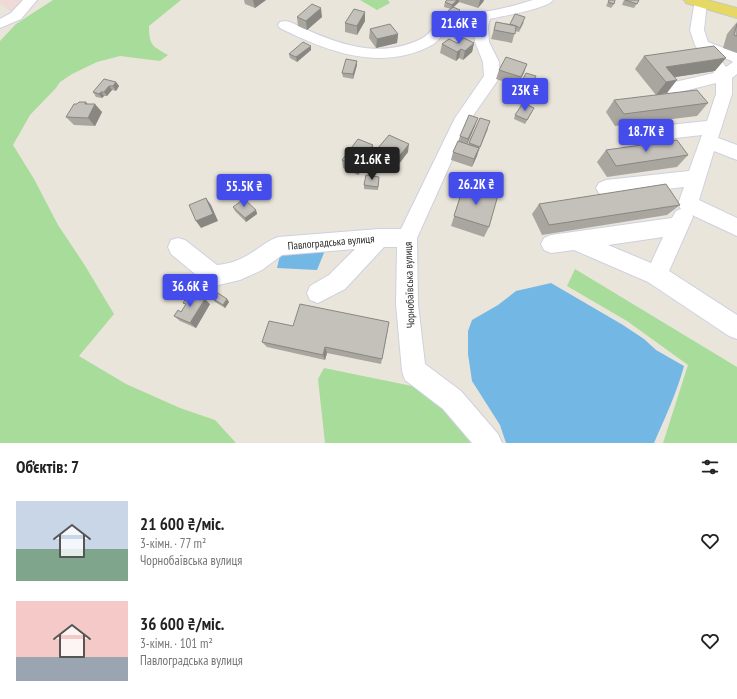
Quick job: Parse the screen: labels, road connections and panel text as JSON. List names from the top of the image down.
{
  "streets": {
    "street": ["Павлоградська вулиця", "Чорнобаївська вулиця"]
  },
  "crossings": [
    ["Павлоградська вулиця", "Чорнобаївська вулиця"]
  ],
  "page": {
    "price": [
      "21.6K ₴",
      "23K ₴",
      "18.7K ₴",
      "21.6K ₴",
      "26.2K ₴",
      "55.5K ₴",
      "36.6K ₴"
    ],
    "heading": "Об’єктів: 7",
    "list": [
      {
        "name": "21 600 ₴/міс.",
        "note": "3-кімн. · 77 m² · Чорнобаївська вулиця"
      },
      {
        "name": "36 600 ₴/міс.",
        "note": "3-кімн. · 101 m² · Павлоградська вулиця"
      }
    ]
  }
}
